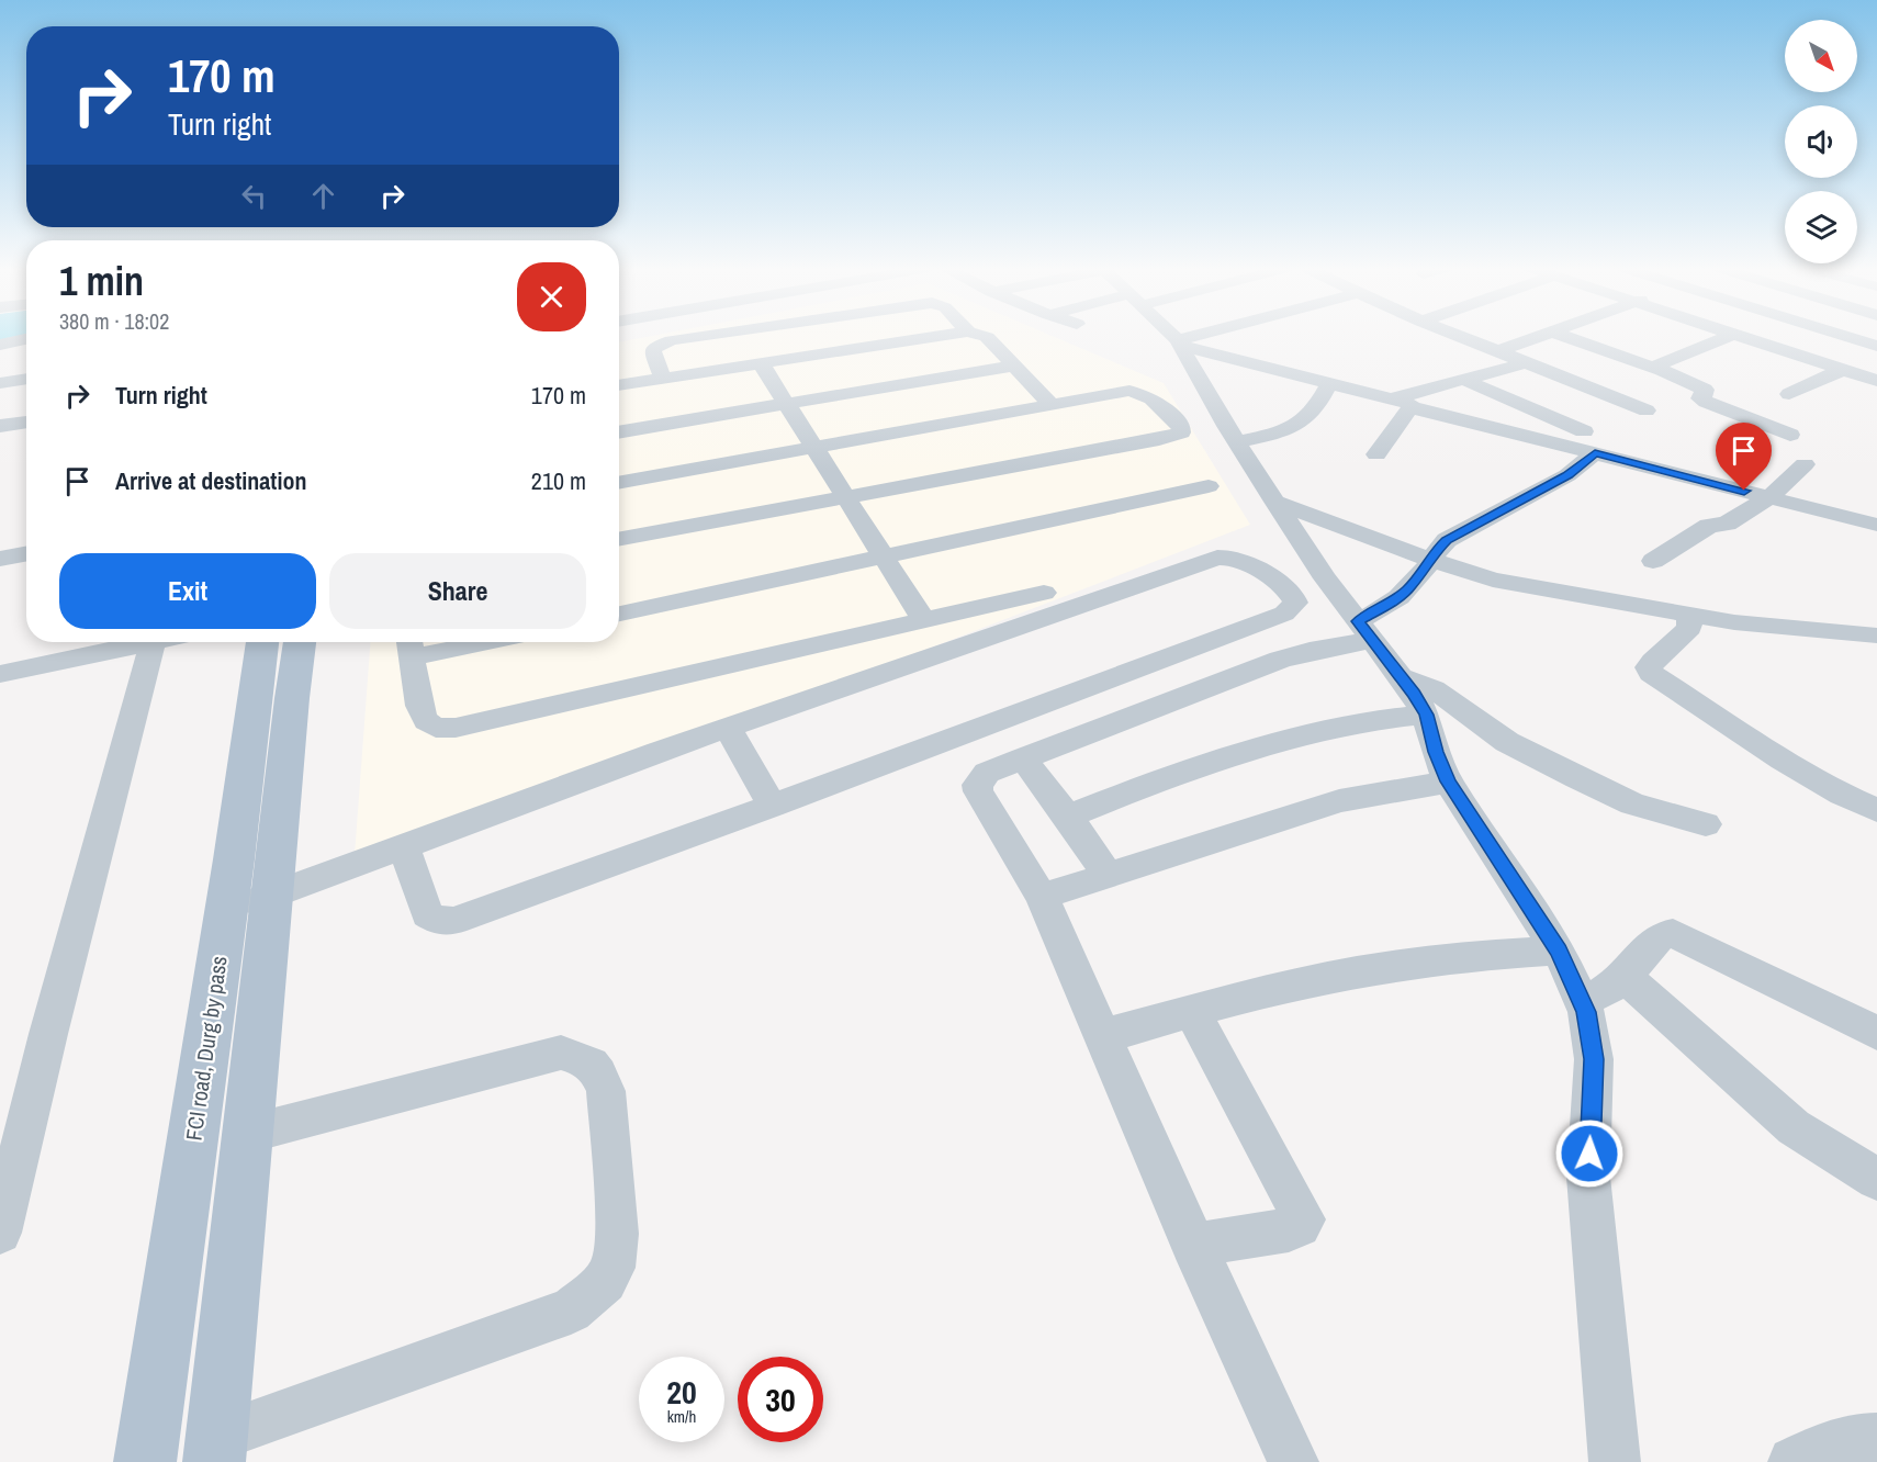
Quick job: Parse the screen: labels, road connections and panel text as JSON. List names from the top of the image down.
{
  "streets": {
    "main road": ["FCI road, Durg by pass"]
  },
  "north": "bottom right",
  "page": {
    "turn": ["170 m", "Turn right"],
    "heading": ["1 min", "380 m · 18:02"],
    "list": [
      {
        "name": "Turn right",
        "value": "170 m"
      },
      {
        "name": "Arrive at destination",
        "value": "210 m"
      }
    ],
    "buttons": ["Exit", "Share"],
    "speed": "20 km/h",
    "limit": "30"
  }
}
